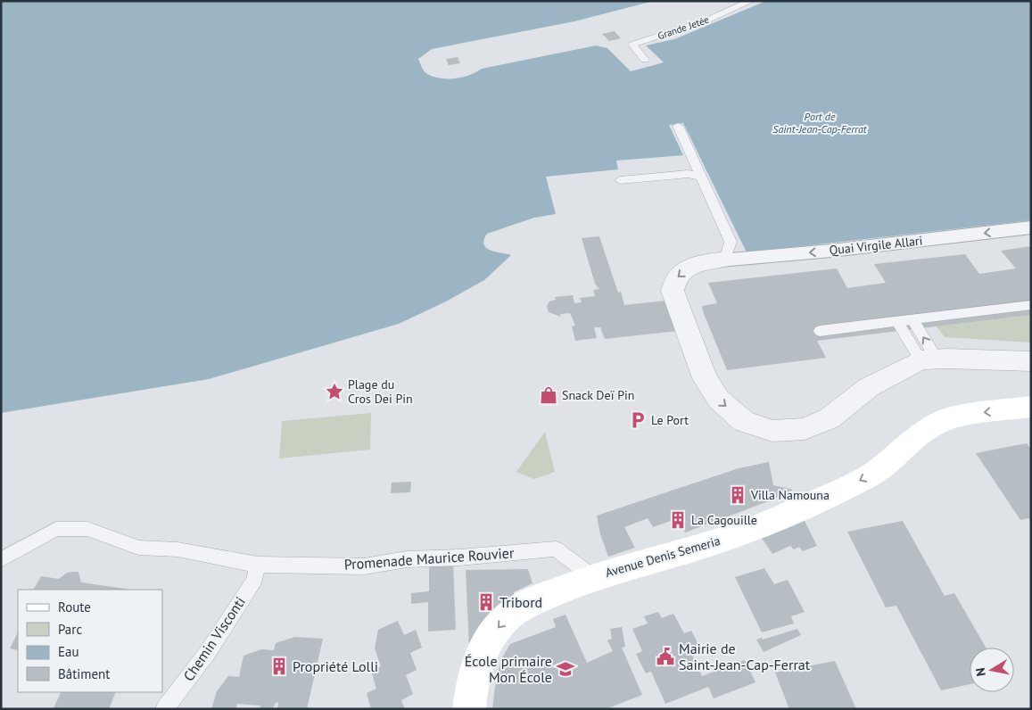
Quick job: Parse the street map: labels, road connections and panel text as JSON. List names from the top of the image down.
{
  "streets": {
    "main road": ["Avenue Denis Semeria"],
    "street": ["Quai Virgile Allari"],
    "lane": ["Grande Jetée", "Promenade Maurice Rouvier", "Chemin Visconti"]
  },
  "crossings": [
    ["Avenue Denis Semeria", "Promenade Maurice Rouvier"],
    ["Promenade Maurice Rouvier", "Chemin Visconti"]
  ],
  "one_way": ["Avenue Denis Semeria"],
  "water": ["Port de Saint-Jean-Cap-Ferrat"],
  "places": {
    "place": ["Plage du Cros Dei Pin"],
    "shop": ["Snack Deï Pin"],
    "parking": ["Le Port"],
    "building": [
      "Villa Namouna",
      "La Cagouille",
      "Tribord",
      "Propriété Lolli"
    ],
    "public building": ["Mairie de Saint-Jean-Cap-Ferrat"],
    "school or university": ["École primaire Mon École"]
  },
  "legend": [
    "Route",
    "Parc",
    "Eau",
    "Bâtiment"
  ],
  "north": "left"
}
